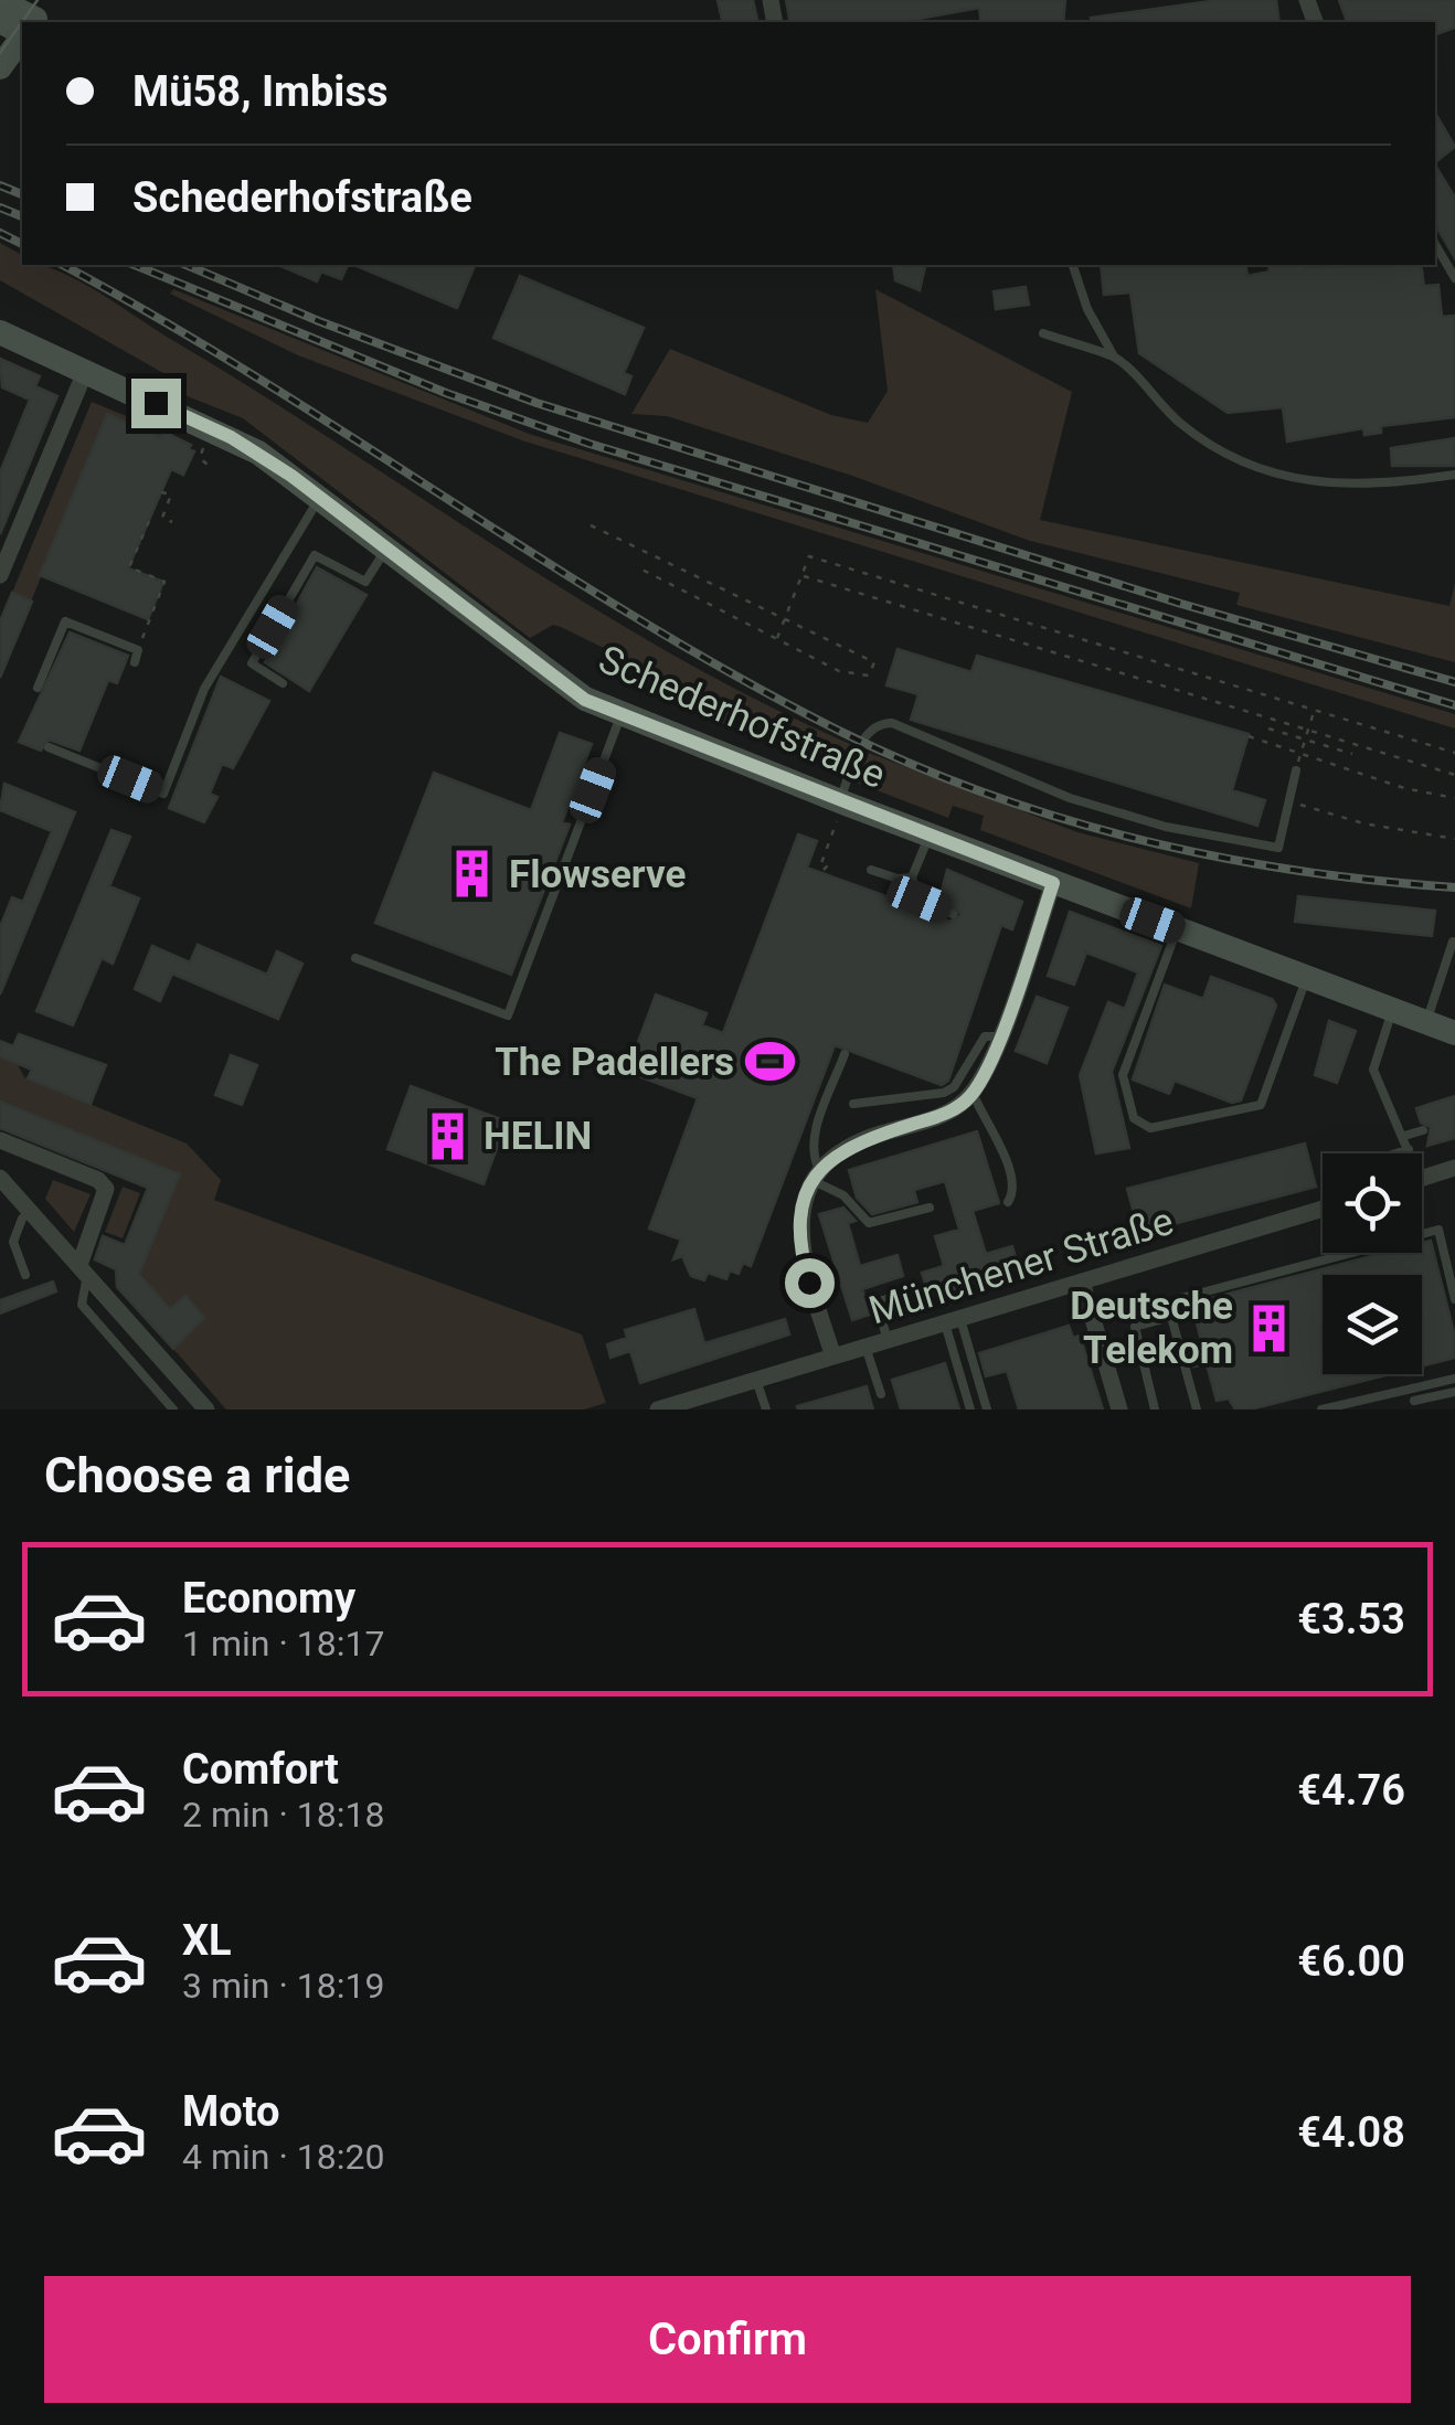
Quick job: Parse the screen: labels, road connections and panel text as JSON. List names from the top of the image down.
{
  "streets": {
    "street": ["Schederhofstraße", "Münchener Straße"]
  },
  "places": {
    "building": ["Flowserve", "HELIN", "Deutsche Telekom"],
    "sports": ["The Padellers"]
  },
  "page": {
    "banner": ["Mü58, Imbiss", "Schederhofstraße"],
    "heading": "Choose a ride",
    "list": [
      {
        "name": "Economy",
        "note": "1 min · 18:17",
        "value": "€3.53"
      },
      {
        "name": "Comfort",
        "note": "2 min · 18:18",
        "value": "€4.76"
      },
      {
        "name": "XL",
        "note": "3 min · 18:19",
        "value": "€6.00"
      },
      {
        "name": "Moto",
        "note": "4 min · 18:20",
        "value": "€4.08"
      }
    ],
    "buttons": "Confirm"
  }
}
